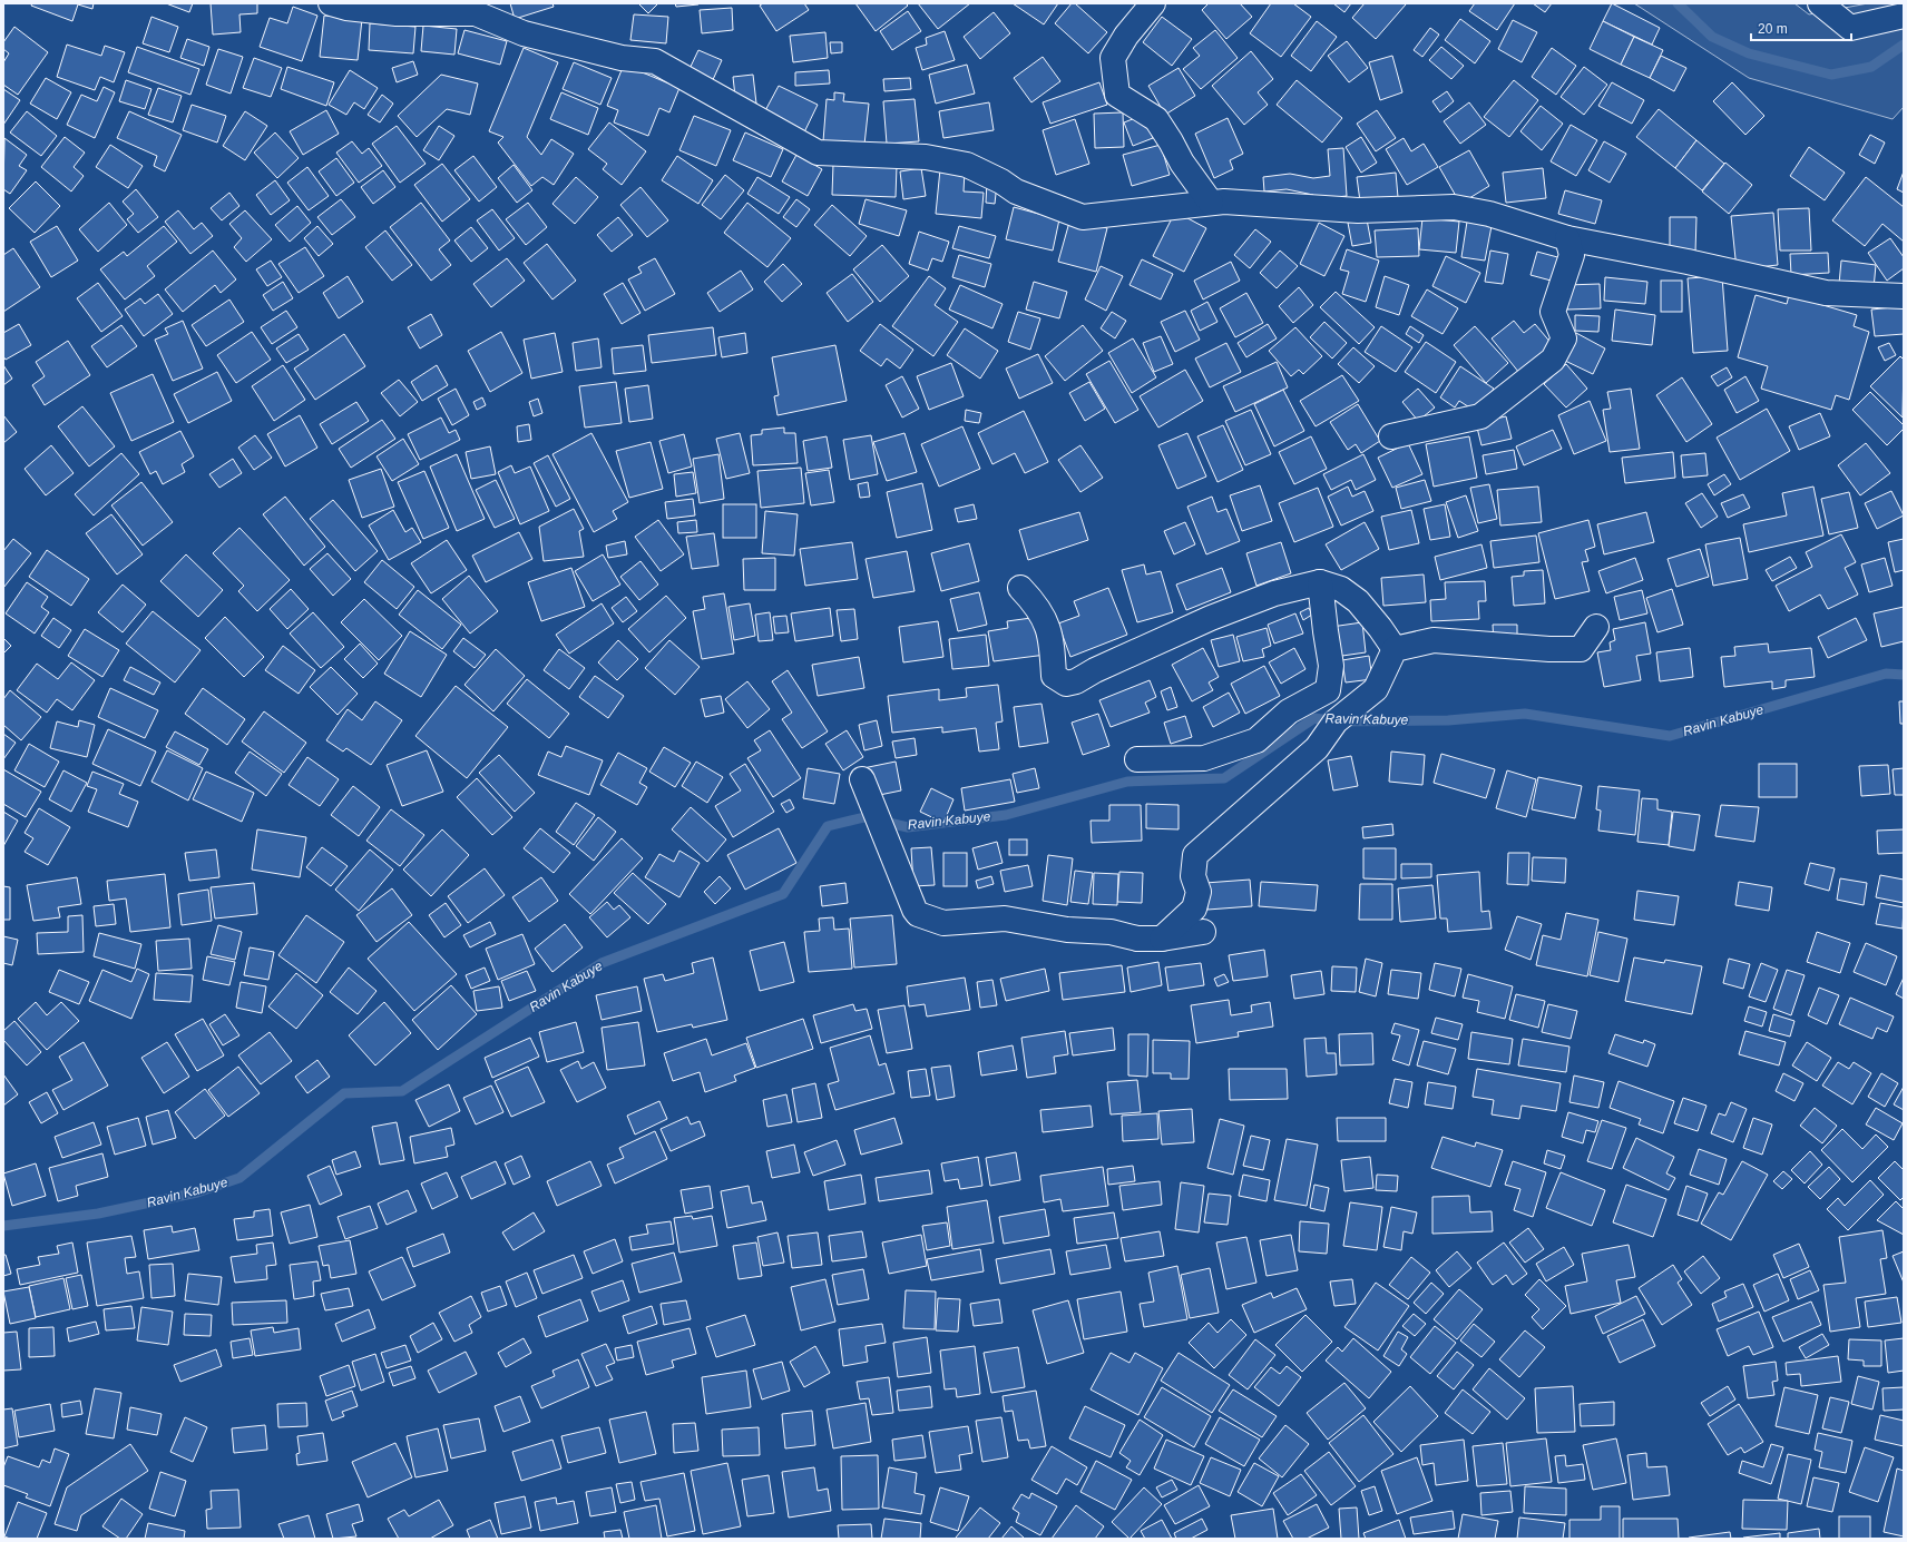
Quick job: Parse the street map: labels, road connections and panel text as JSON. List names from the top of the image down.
{
  "water": ["Ravin Kabuye"],
  "scale_bar": "20 m"
}
